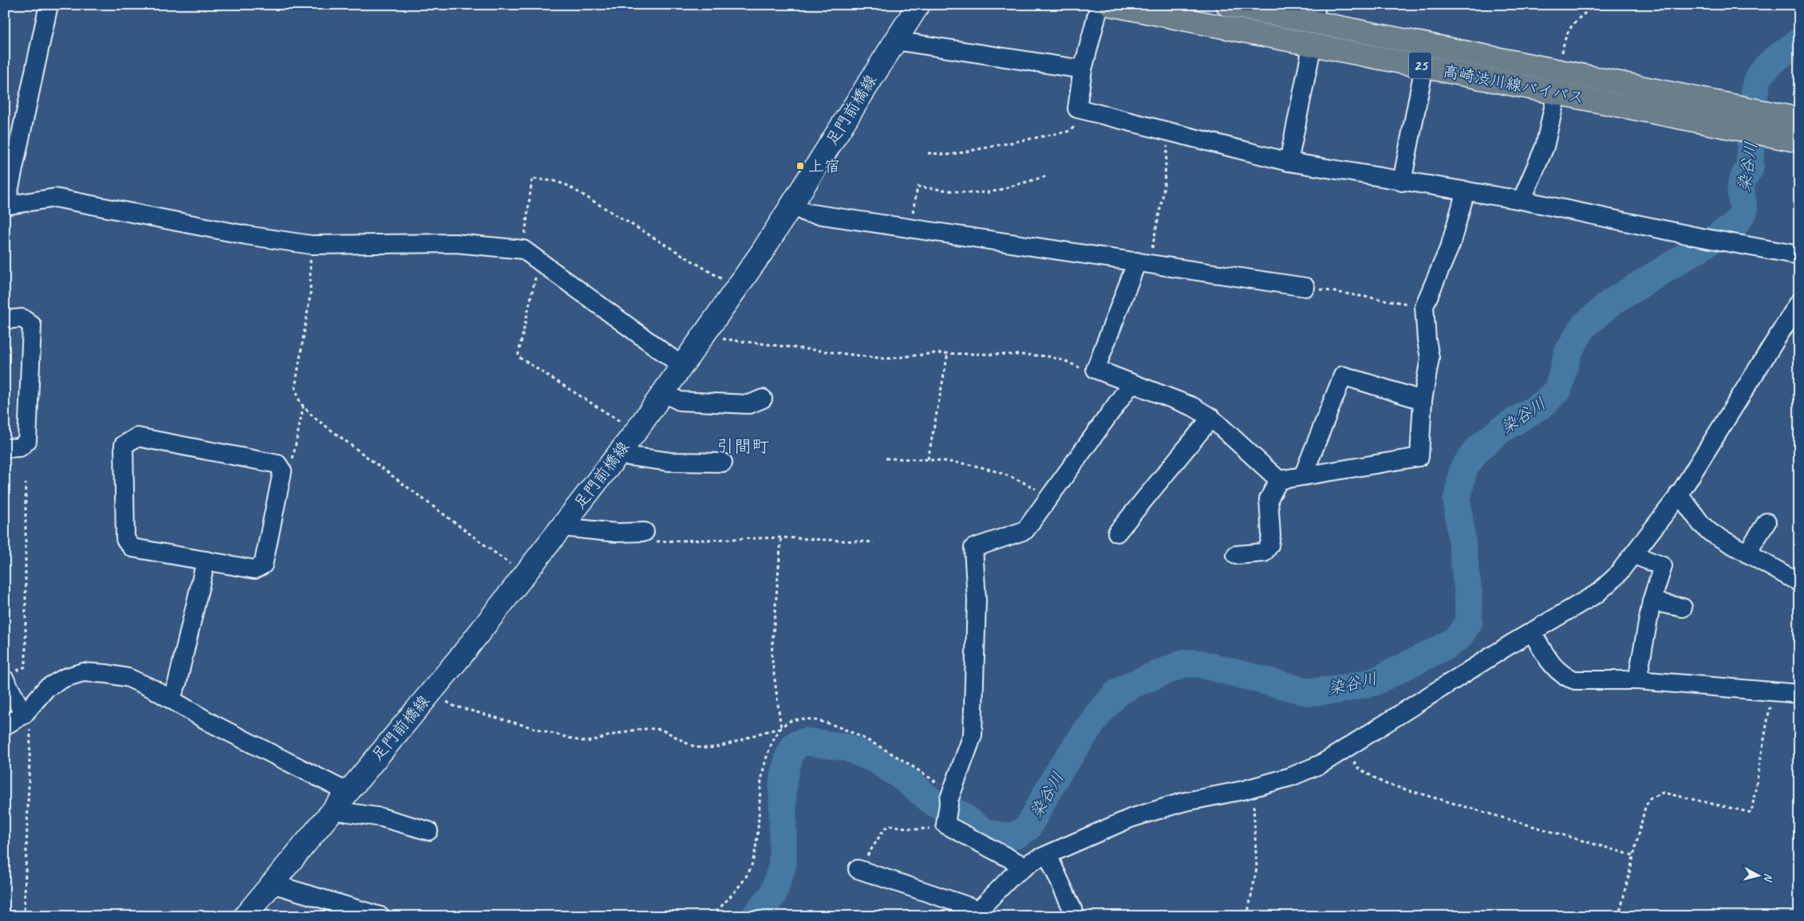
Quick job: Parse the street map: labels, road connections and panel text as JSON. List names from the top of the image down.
{
  "streets": {
    "main road": ["25", "高崎渋川線バイパス", "足門前橋線"]
  },
  "districts": ["引間町"],
  "water": ["染谷川"],
  "places": {
    "transit": ["上宿"]
  },
  "north": "right"
}
